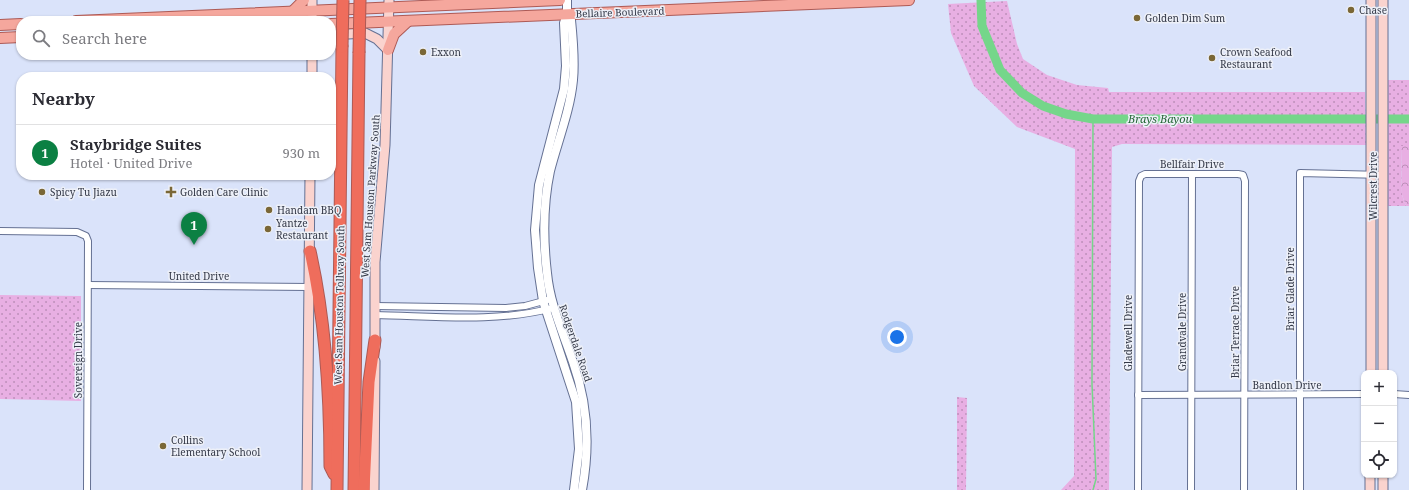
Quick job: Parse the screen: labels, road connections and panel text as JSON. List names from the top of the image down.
{
  "streets": {
    "highway": ["West Sam Houston Tollway South"],
    "main road": ["Bellaire Boulevard", "Wilcrest Drive", "West Sam Houston Parkway South"],
    "street": [
      "Bellfair Drive",
      "United Drive",
      "Briar Glade Drive",
      "Grandvale Drive",
      "Briar Terrace Drive",
      "Gladewell Drive",
      "Rodgerdale Road",
      "Sovereign Drive",
      "Bandlon Drive"
    ]
  },
  "crossings": [
    ["Bellaire Boulevard", "West Sam Houston Parkway South"],
    ["Bellaire Boulevard", "Rodgerdale Road"],
    ["Bellfair Drive", "Grandvale Drive"],
    ["Bellfair Drive", "Briar Terrace Drive"],
    ["Bellfair Drive", "Gladewell Drive"],
    ["Wilcrest Drive", "Briar Glade Drive"],
    ["United Drive", "Sovereign Drive"],
    ["Briar Glade Drive", "Bandlon Drive"],
    ["Grandvale Drive", "Bandlon Drive"],
    ["Briar Terrace Drive", "Bandlon Drive"],
    ["Gladewell Drive", "Bandlon Drive"]
  ],
  "water": ["Brays Bayou"],
  "places": {
    "other": [
      "Chase",
      "Golden Dim Sum",
      "Exxon",
      "Crown Seafood Restaurant",
      "Spicy Tu Jiazu",
      "Handam BBQ",
      "Yantze Restaurant",
      "Collins Elementary School"
    ],
    "health": ["Golden Care Clinic"]
  },
  "page": {
    "search": "Search here",
    "heading": "Nearby",
    "list": [
      {
        "mark": "1",
        "name": "Staybridge Suites",
        "note": "Hotel · United Drive",
        "value": "930 m"
      }
    ],
    "pins": "1",
    "map_buttons": ["+", "−"]
  }
}
